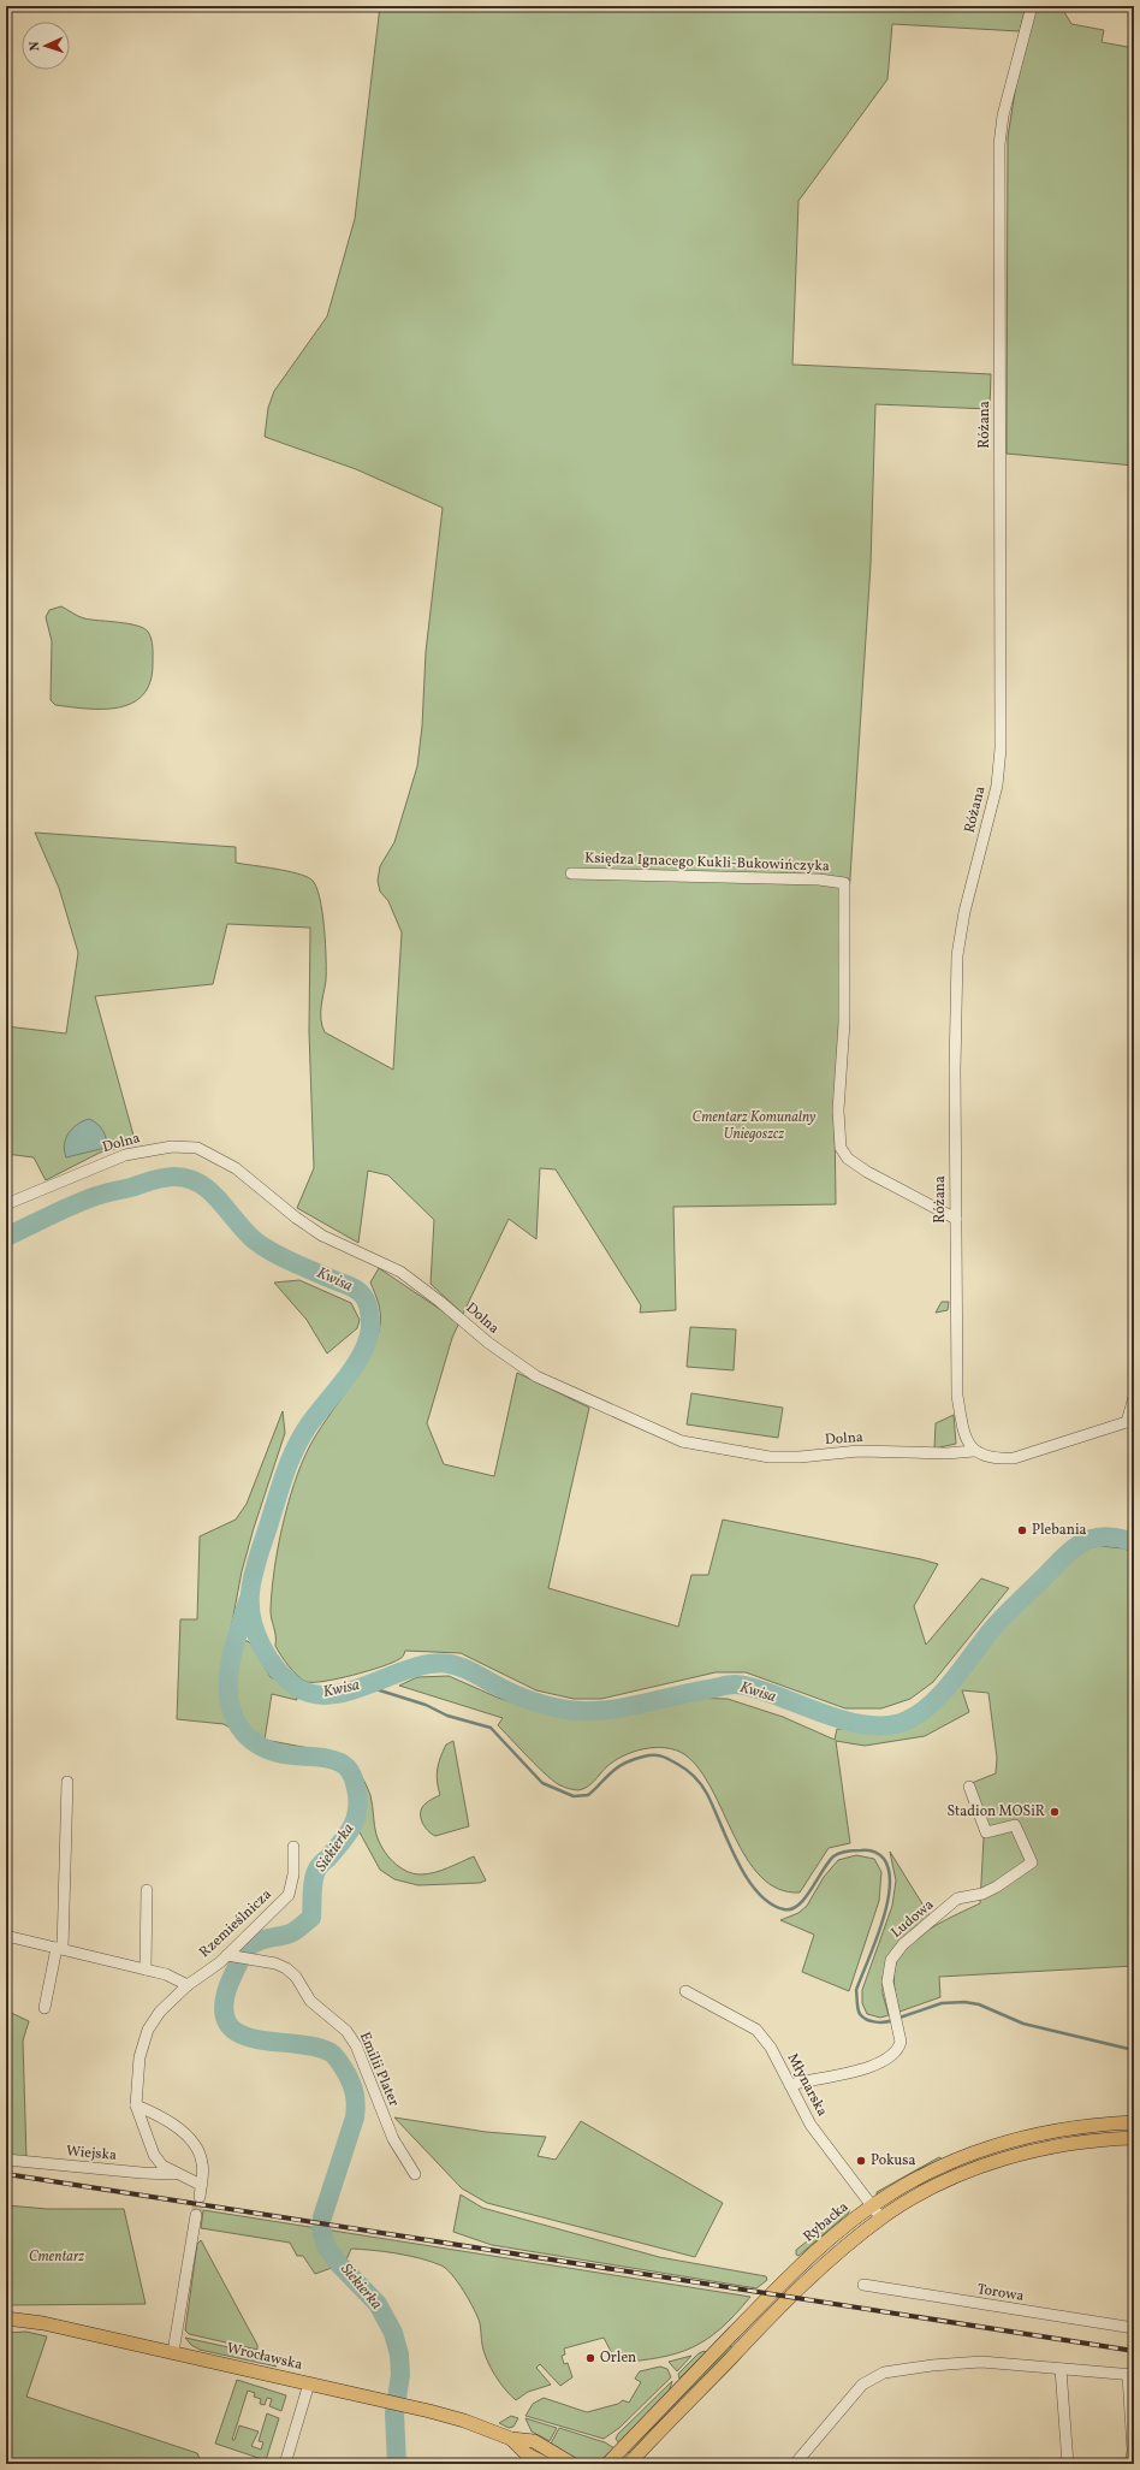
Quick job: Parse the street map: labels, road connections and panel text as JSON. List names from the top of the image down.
{
  "streets": {
    "main road": ["Rybacka", "Wrocławska"],
    "street": [
      "Różana",
      "Księdza Ignacego Kukli-Bukowińczyka",
      "Dolna",
      "Ludowa",
      "Rzemieślnicza",
      "Emilii Plater",
      "Młynarska",
      "Wiejska",
      "Torowa"
    ]
  },
  "crossings": [
    ["Różana", "Księdza Ignacego Kukli-Bukowińczyka"],
    ["Różana", "Dolna"],
    ["Ludowa", "Młynarska"],
    ["Rzemieślnicza", "Emilii Plater"],
    ["Rzemieślnicza", "Wiejska"],
    ["Młynarska", "Rybacka"]
  ],
  "water": ["Kwisa", "Siekierka"],
  "parks": ["Cmentarz Komunalny Uniegoszcz", "Cmentarz"],
  "places": [
    "Plebania",
    "Stadion MOSiR",
    "Pokusa",
    "Orlen"
  ],
  "north": "left"
}
